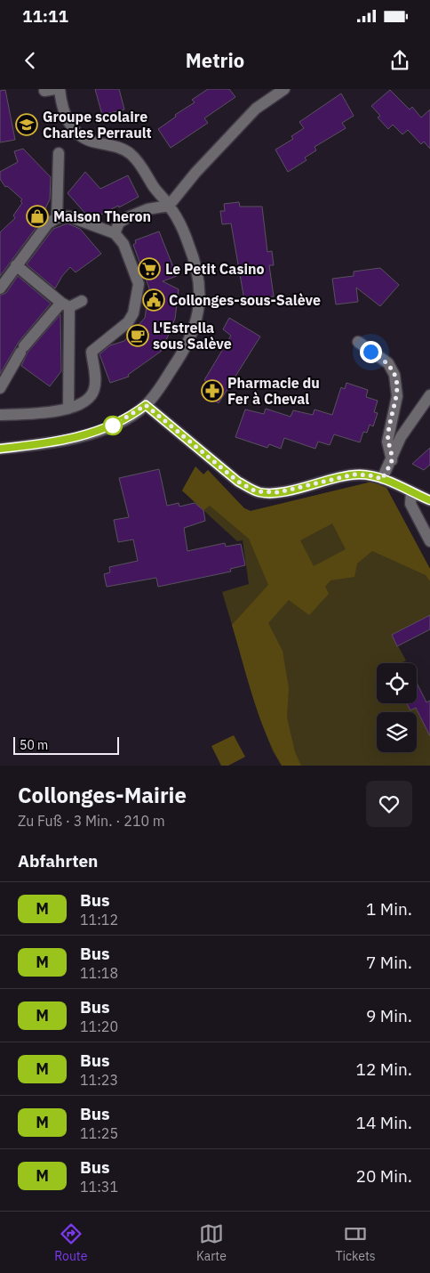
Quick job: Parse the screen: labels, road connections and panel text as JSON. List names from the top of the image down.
{
  "places": {
    "school or university": ["Groupe scolaire Charles Perrault"],
    "shop": ["Maison Theron"],
    "supermarket": ["Le Petit Casino"],
    "public building": ["Collonges-sous-Salève"],
    "cafe": ["L'Estrella sous Salève"],
    "pharmacy": ["Pharmacie du Fer à Cheval"]
  },
  "lines": ["bus line M"],
  "scale_bar": "50 m",
  "page": {
    "status": "11:11",
    "header": "Metrio",
    "scale": "50 m",
    "heading": [
      ["Collonges-Mairie", "Zu Fuß · 3 Min. · 210 m"],
      "Abfahrten"
    ],
    "list": [
      {
        "mark": "M",
        "name": "Bus",
        "note": "11:12",
        "value": "1 Min."
      },
      {
        "mark": "M",
        "name": "Bus",
        "note": "11:18",
        "value": "7 Min."
      },
      {
        "mark": "M",
        "name": "Bus",
        "note": "11:20",
        "value": "9 Min."
      },
      {
        "mark": "M",
        "name": "Bus",
        "note": "11:23",
        "value": "12 Min."
      },
      {
        "mark": "M",
        "name": "Bus",
        "note": "11:25",
        "value": "14 Min."
      },
      {
        "mark": "M",
        "name": "Bus",
        "note": "11:31",
        "value": "20 Min."
      }
    ],
    "tabs": ["Route", "Karte", "Tickets"]
  }
}
